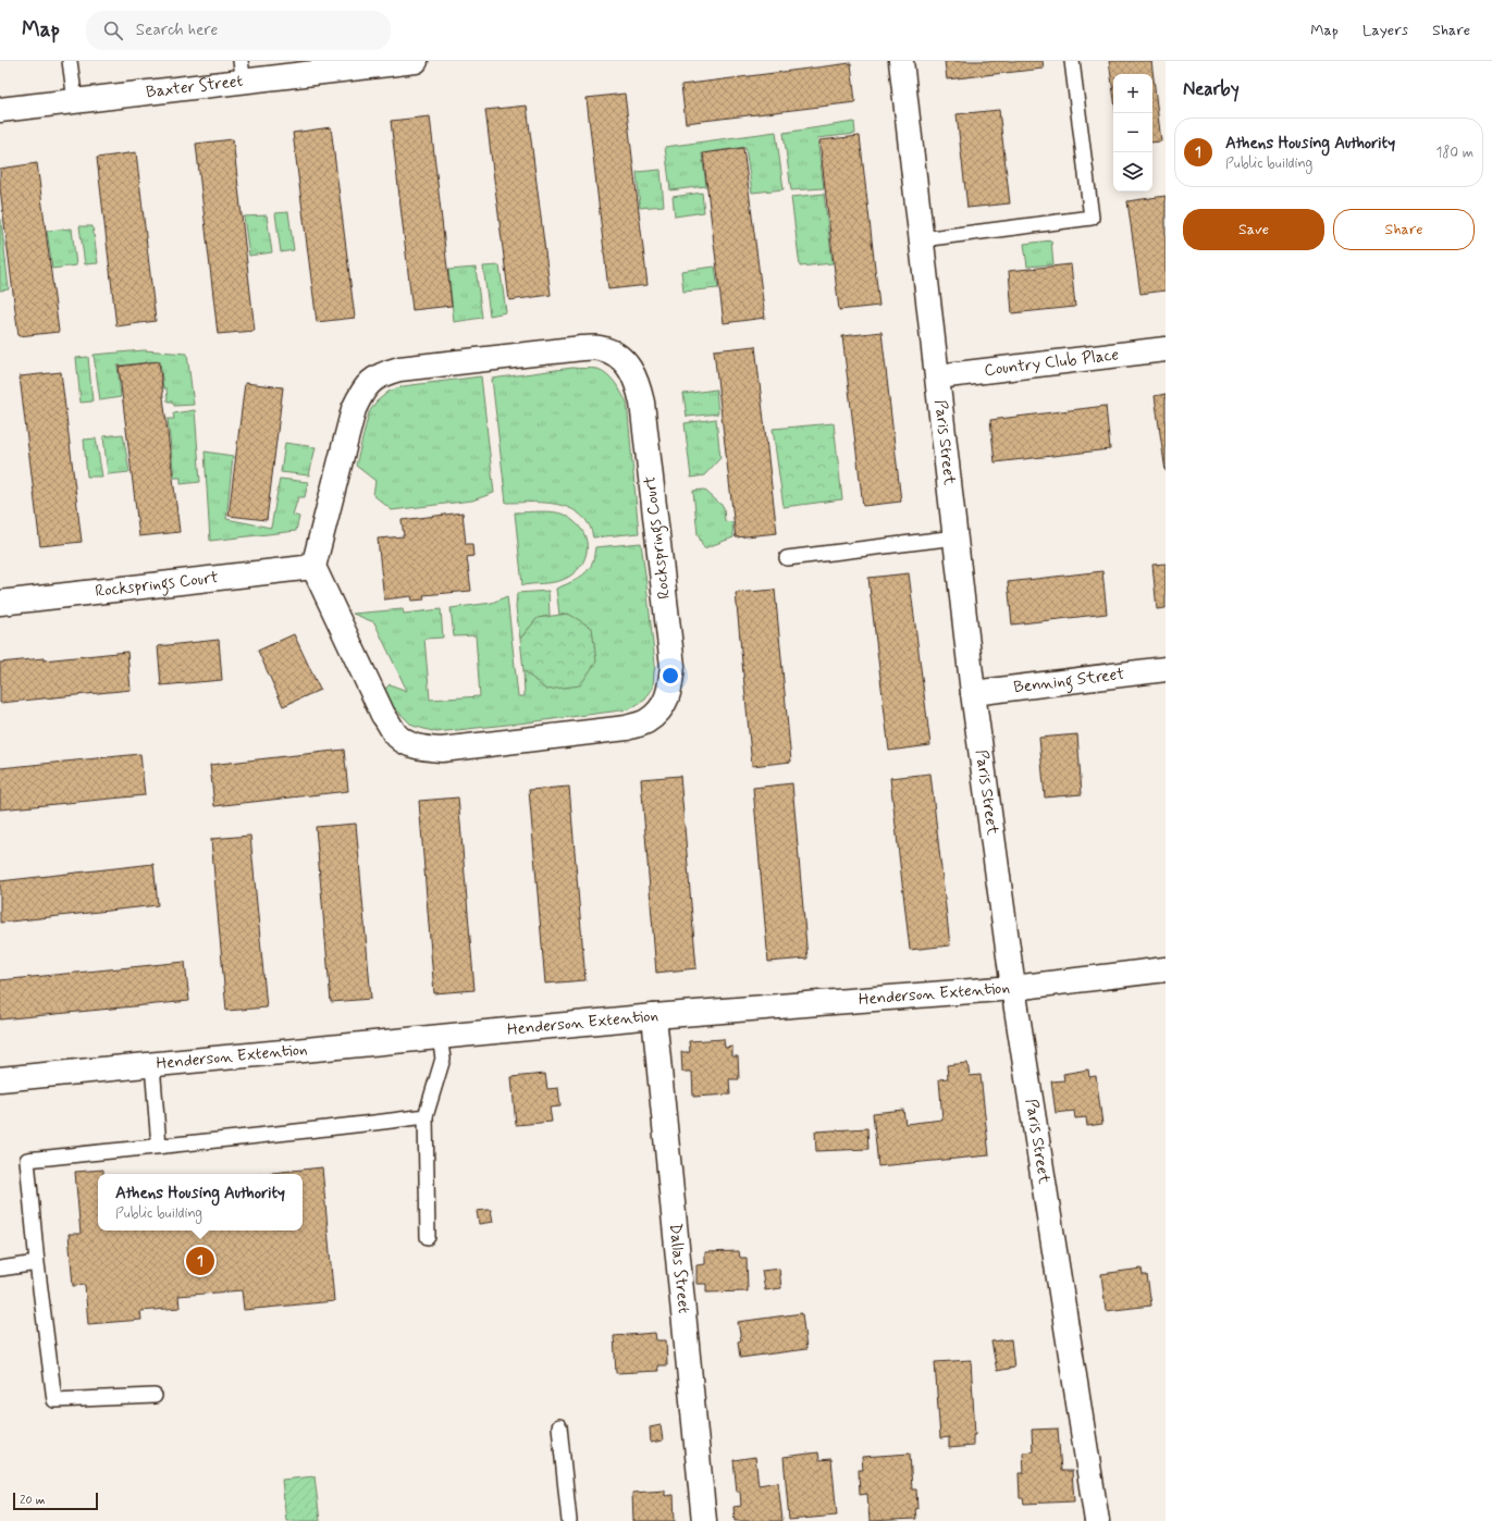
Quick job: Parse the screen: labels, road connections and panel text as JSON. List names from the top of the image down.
{
  "streets": {
    "street": [
      "Baxter Street",
      "Country Club Place",
      "Paris Street",
      "Rocksprings Court",
      "Benning Street",
      "Henderson Extention",
      "Dallas Street"
    ]
  },
  "crossings": [
    ["Country Club Place", "Paris Street"],
    ["Paris Street", "Benning Street"],
    ["Paris Street", "Henderson Extention"],
    ["Henderson Extention", "Dallas Street"]
  ],
  "scale_bar": "20 m",
  "page": {
    "header": "Map",
    "search": "Search here",
    "nav": ["Map", "Layers", "Share"],
    "heading": "Nearby",
    "map_buttons": ["+", "−"],
    "list": [
      {
        "mark": "1",
        "name": "Athens Housing Authority",
        "note": "Public building",
        "value": "180 m"
      }
    ],
    "buttons": ["Save", "Share"],
    "popup": ["Athens Housing Authority", "Public building"],
    "pins": "1",
    "scale": "20 m"
  }
}
